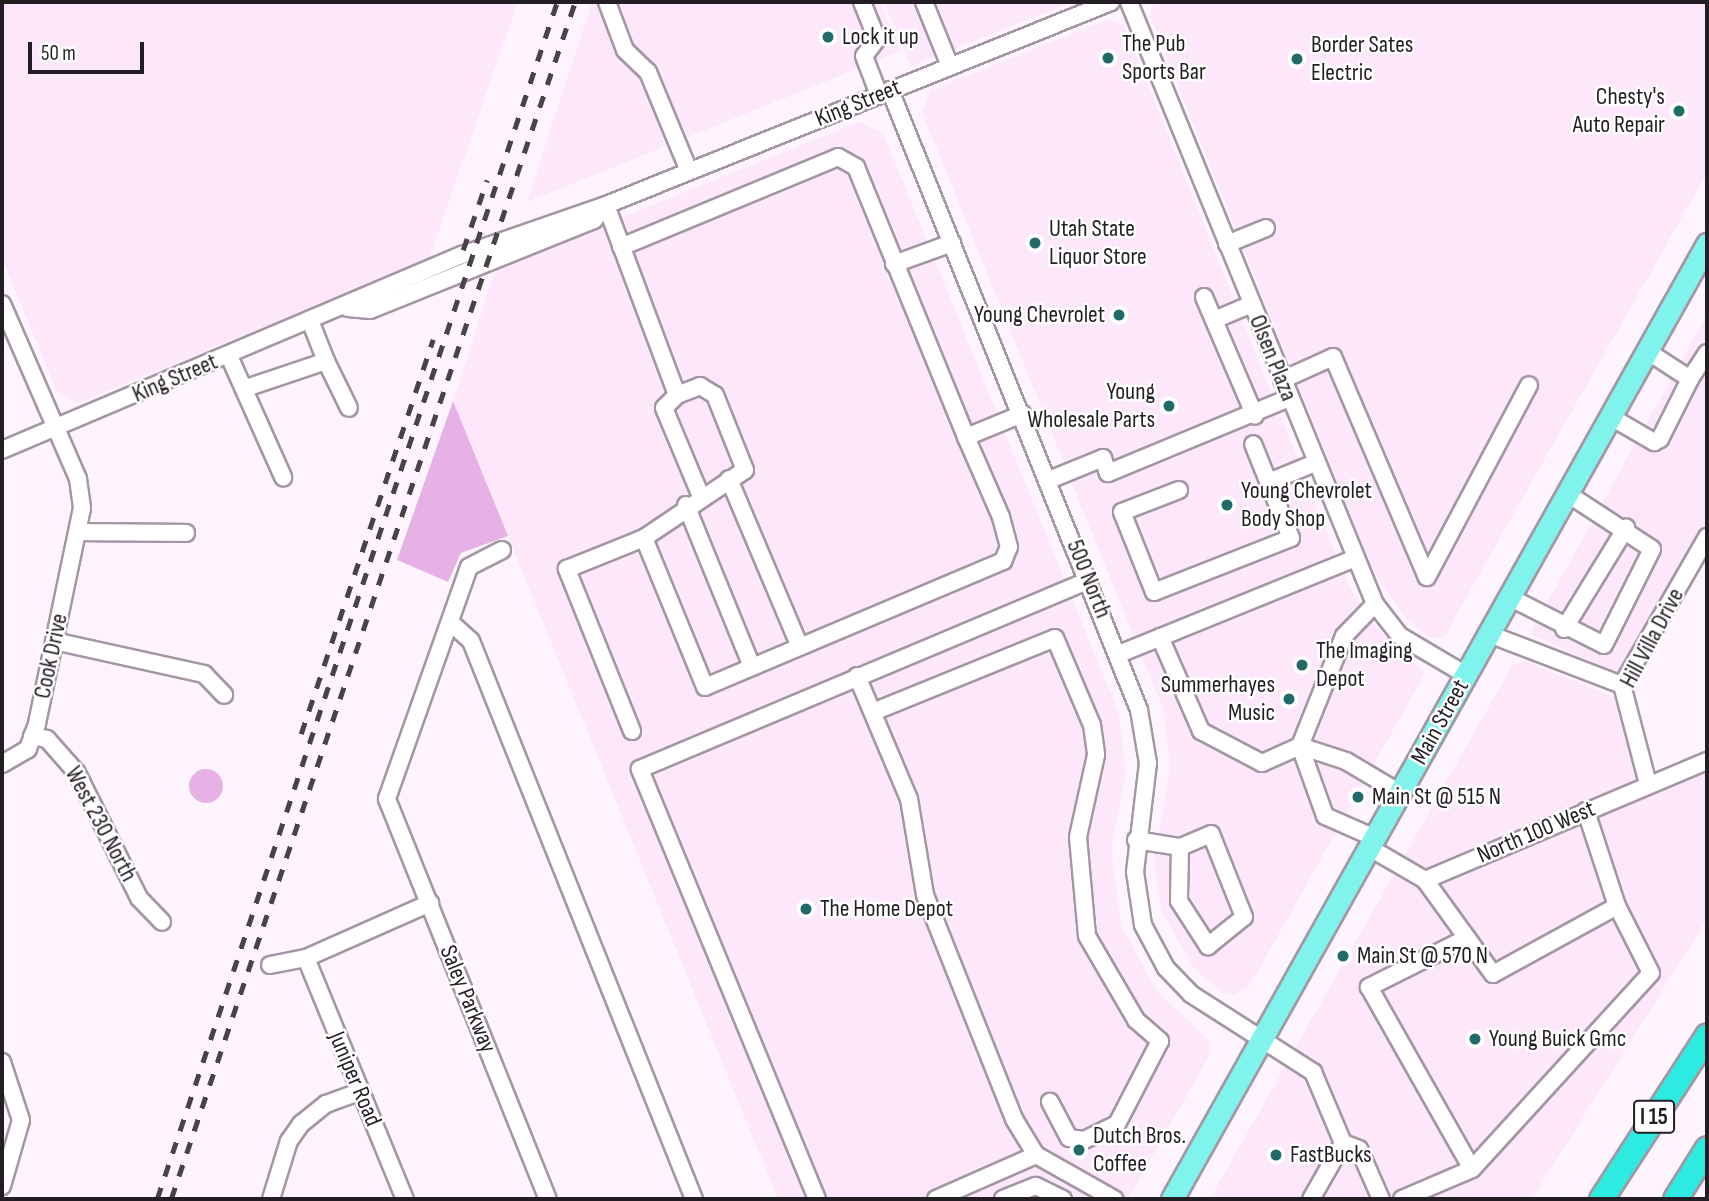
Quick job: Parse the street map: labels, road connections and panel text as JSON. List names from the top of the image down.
{
  "streets": {
    "highway": ["I 15"],
    "main road": ["Main Street"],
    "street": [
      "King Street",
      "Olsen Plaza",
      "500 North",
      "Hill Villa Drive",
      "Cook Drive",
      "West 230 North",
      "North 100 West",
      "Saley Parkway",
      "Juniper Road"
    ]
  },
  "crossings": [
    ["King Street", "500 North"],
    ["King Street", "Cook Drive"],
    ["Olsen Plaza", "Main Street"],
    ["500 North", "Main Street"],
    ["Hill Villa Drive", "North 100 West"],
    ["Cook Drive", "West 230 North"]
  ],
  "places": [
    "Lock it up",
    "The Pub Sports Bar",
    "Border Sates Electric",
    "Chesty's Auto Repair",
    "Utah State Liquor Store",
    "Young Chevrolet",
    "Young Wholesale Parts",
    "Young Chevrolet Body Shop",
    "The Imaging Depot",
    "Summerhayes Music",
    "Main St @ 515 N",
    "The Home Depot",
    "Main St @ 570 N",
    "Young Buick Gmc",
    "Dutch Bros. Coffee",
    "FastBucks"
  ],
  "scale_bar": "50 m"
}
